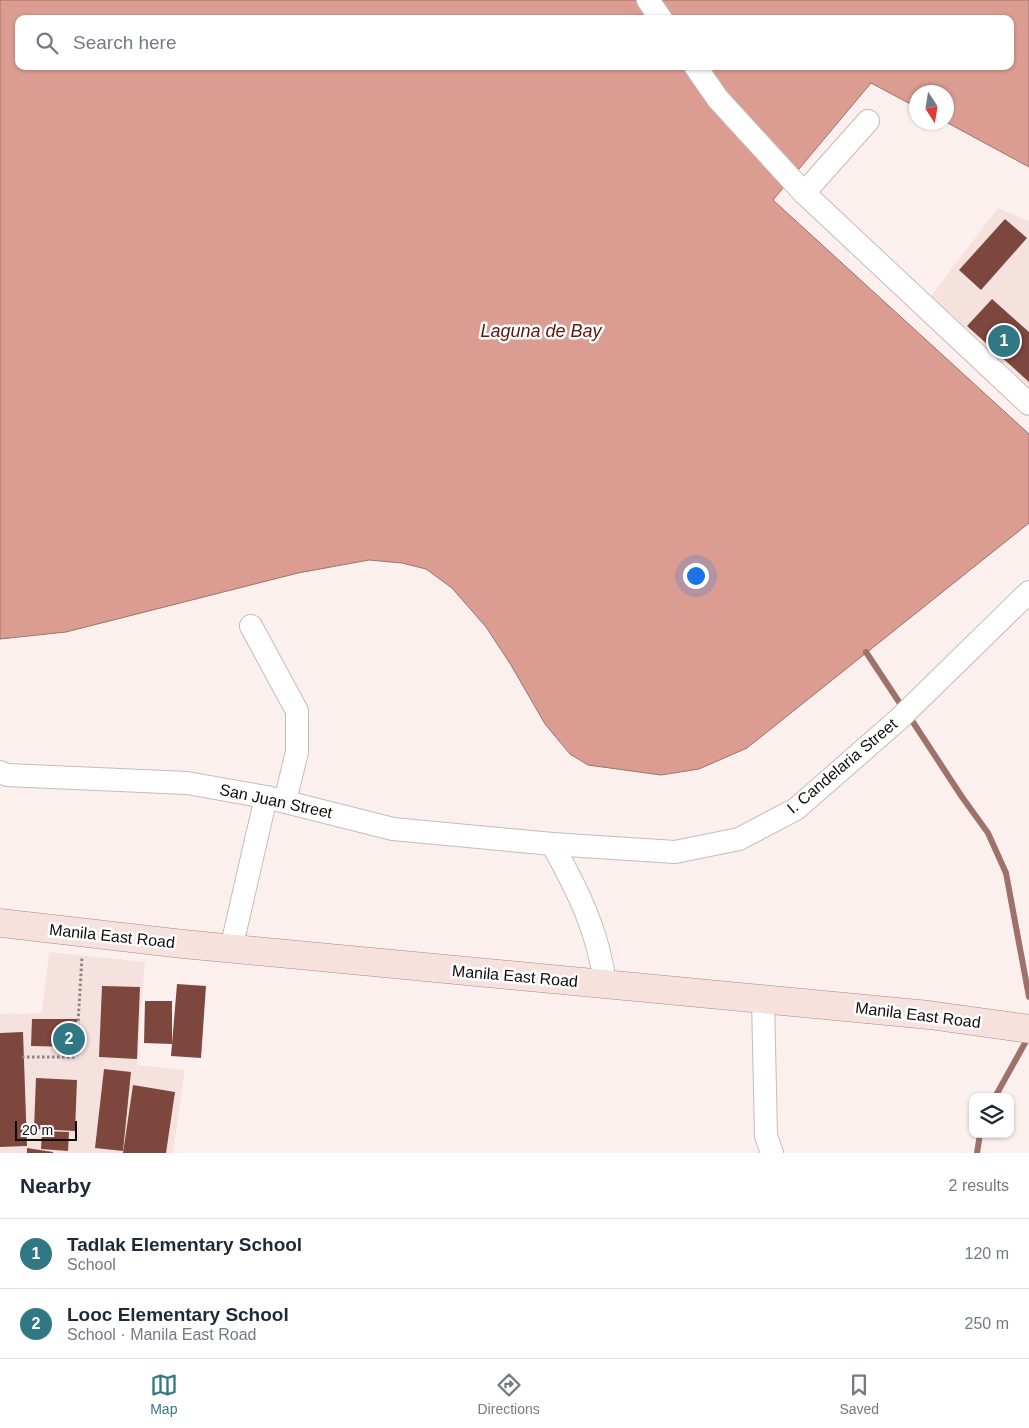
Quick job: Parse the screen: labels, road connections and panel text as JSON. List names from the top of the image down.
{
  "streets": {
    "main road": ["Manila East Road"],
    "street": ["I. Candelaria Street", "San Juan Street"]
  },
  "crossings": [
    ["I. Candelaria Street", "San Juan Street"]
  ],
  "water": ["Laguna de Bay"],
  "scale_bar": "20 m",
  "north": "bottom",
  "page": {
    "search": "Search here",
    "pins": ["1", "2"],
    "scale": "20 m",
    "heading": ["Nearby", "2 results"],
    "list": [
      {
        "mark": "1",
        "name": "Tadlak Elementary School",
        "note": "School",
        "value": "120 m"
      },
      {
        "mark": "2",
        "name": "Looc Elementary School",
        "note": "School · Manila East Road",
        "value": "250 m"
      }
    ],
    "nav": ["Map", "Directions", "Saved"]
  }
}
